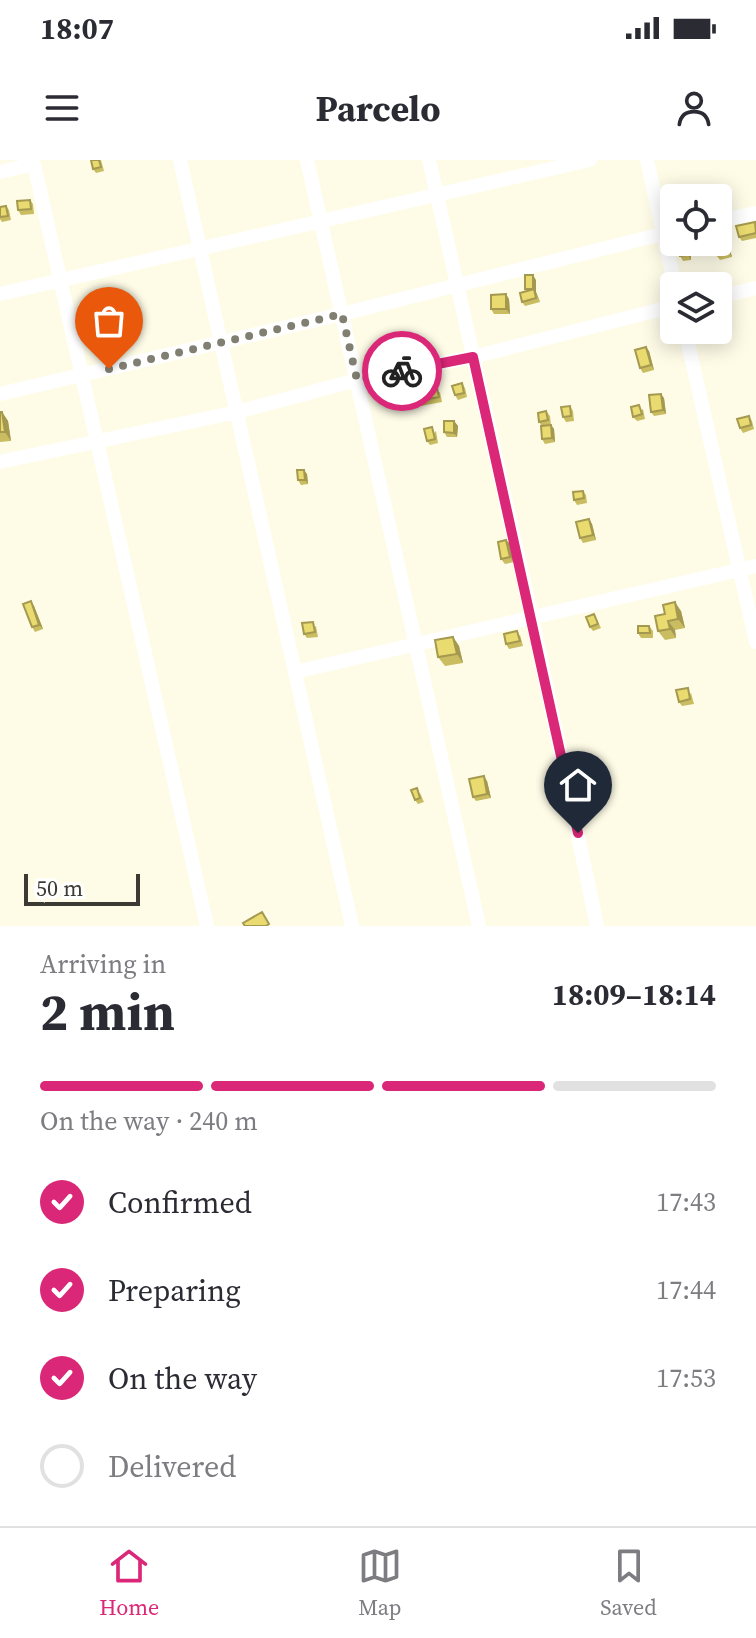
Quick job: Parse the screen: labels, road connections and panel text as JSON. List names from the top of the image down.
{
  "scale_bar": "50 m",
  "page": {
    "status": "18:07",
    "header": "Parcelo",
    "scale": "50 m",
    "heading": ["2 min", "Arriving in", "18:09–18:14"],
    "bar": "On the way · 240 m",
    "list": [
      ["Confirmed", "17:43"],
      ["Preparing", "17:44"],
      ["On the way", "17:53"],
      "Delivered"
    ],
    "tabs": ["Home", "Map", "Saved"]
  }
}
